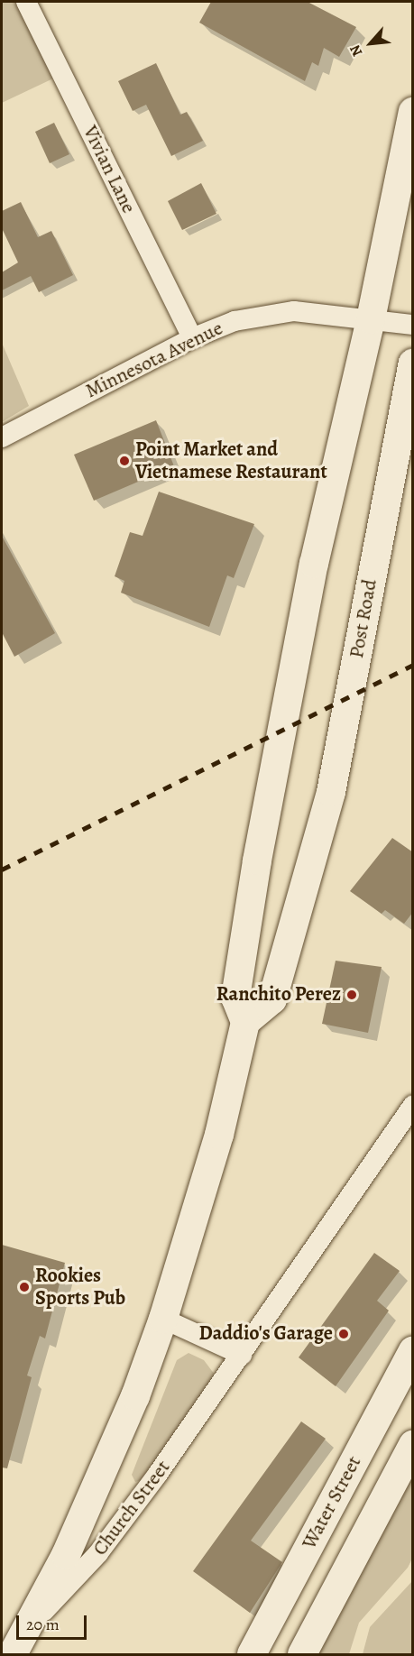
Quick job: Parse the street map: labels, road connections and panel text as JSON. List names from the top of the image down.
{
  "streets": {
    "main road": ["Post Road", "Water Street", "Church Street"],
    "street": ["Vivian Lane", "Minnesota Avenue"]
  },
  "crossings": [
    ["Vivian Lane", "Minnesota Avenue"]
  ],
  "places": [
    "Point Market and Vietnamese Restaurant",
    "Ranchito Perez",
    "Rookies Sports Pub",
    "Daddio's Garage"
  ],
  "scale_bar": "20 m",
  "north": "bottom left"
}
